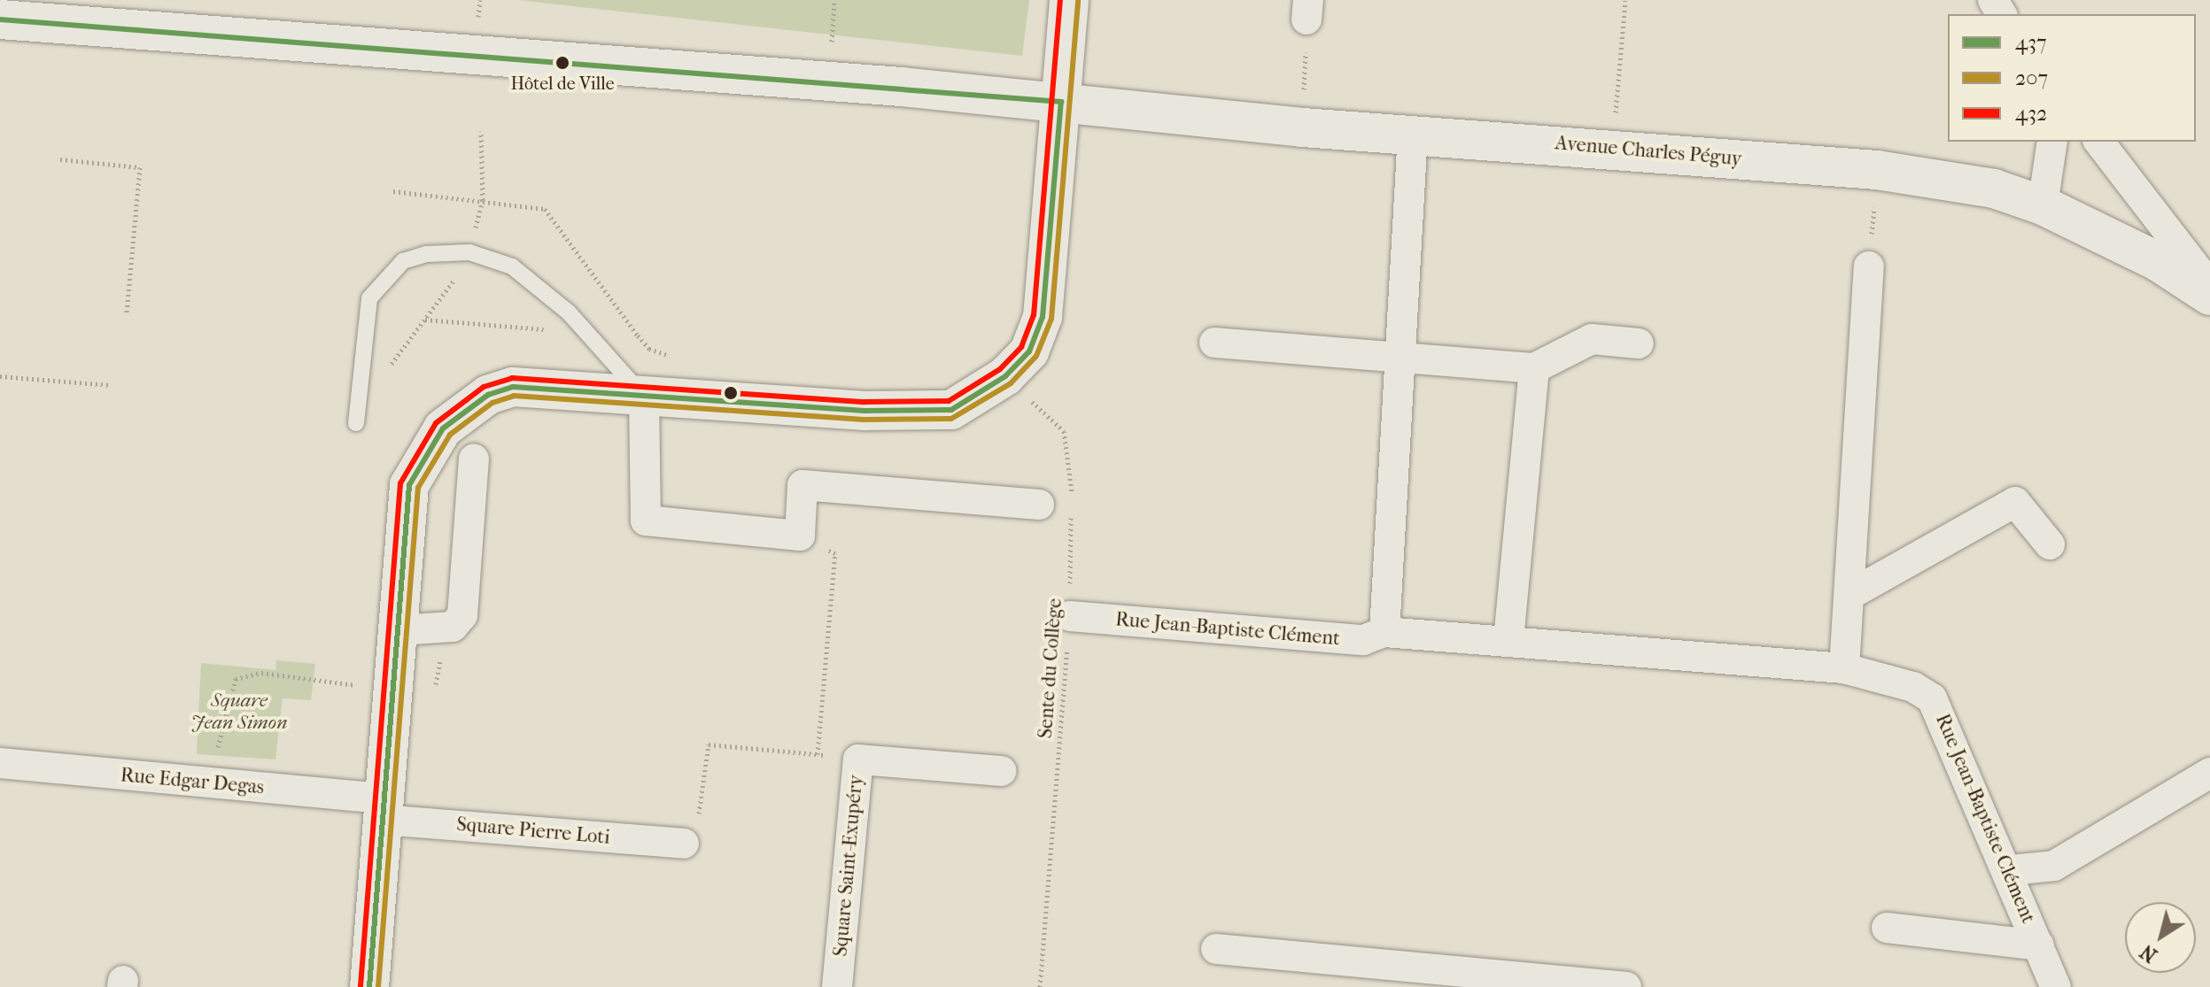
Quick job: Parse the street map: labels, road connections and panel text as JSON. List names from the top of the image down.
{
  "streets": {
    "street": [
      "Avenue Charles Péguy",
      "Rue Jean-Baptiste Clément",
      "Rue Edgar Degas",
      "Square Pierre Loti",
      "Square Saint-Exupéry"
    ],
    "path": ["Sente du Collège"]
  },
  "crossings": [
    ["Rue Jean-Baptiste Clément", "Sente du Collège"],
    ["Rue Edgar Degas", "Square Pierre Loti"]
  ],
  "parks": ["Square Jean Simon"],
  "places": ["Hôtel de Ville"],
  "lines": ["transit line 432", "transit line 207", "transit line 437"],
  "legend": ["437", "207", "432"],
  "north": "bottom left"
}
